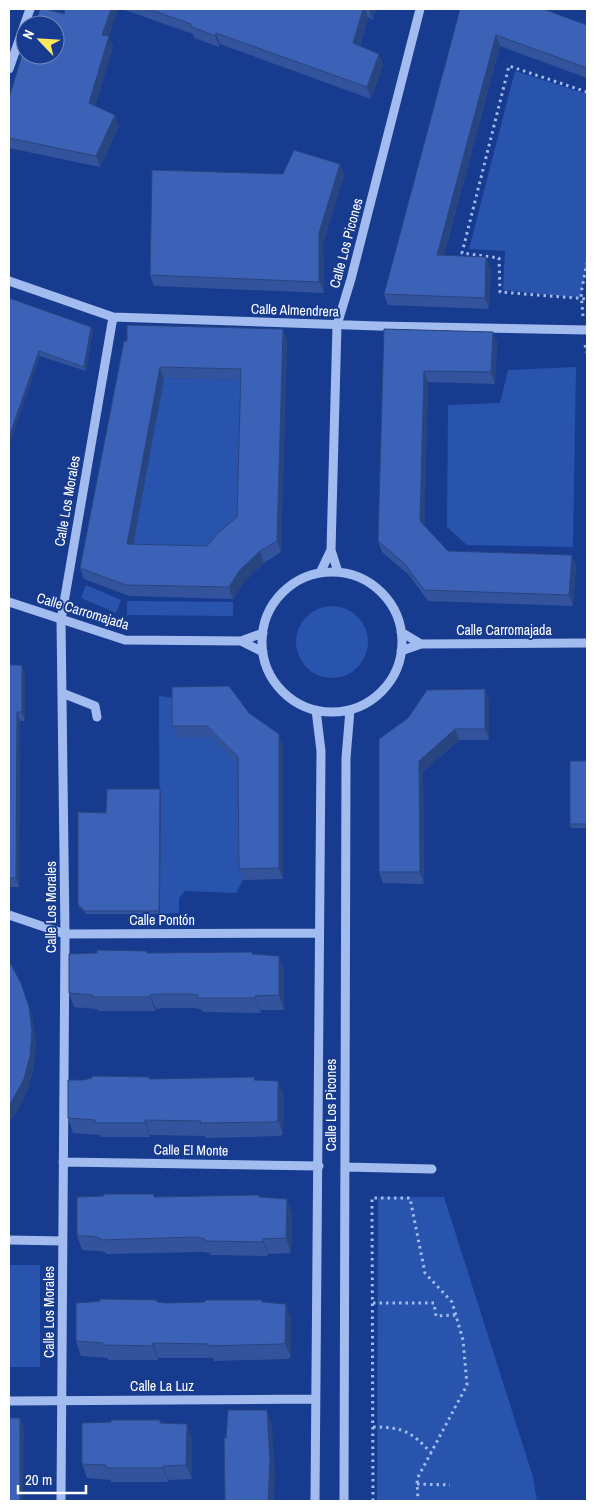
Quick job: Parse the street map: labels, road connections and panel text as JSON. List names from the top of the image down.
{
  "streets": {
    "street": [
      "Calle Los Picones",
      "Calle Almendrera",
      "Calle Los Morales",
      "Calle Carromajada",
      "Calle Pontón",
      "Calle El Monte",
      "Calle La Luz"
    ]
  },
  "crossings": [
    ["Calle Los Picones", "Calle Almendrera"],
    ["Calle Los Picones", "Calle Carromajada"],
    ["Calle Los Picones", "Calle Pontón"],
    ["Calle Los Picones", "Calle El Monte"],
    ["Calle Los Picones", "Calle La Luz"],
    ["Calle Almendrera", "Calle Los Morales"],
    ["Calle Los Morales", "Calle Carromajada"],
    ["Calle Los Morales", "Calle Pontón"],
    ["Calle Los Morales", "Calle El Monte"],
    ["Calle Los Morales", "Calle La Luz"]
  ],
  "scale_bar": "20 m",
  "north": "top left"
}
